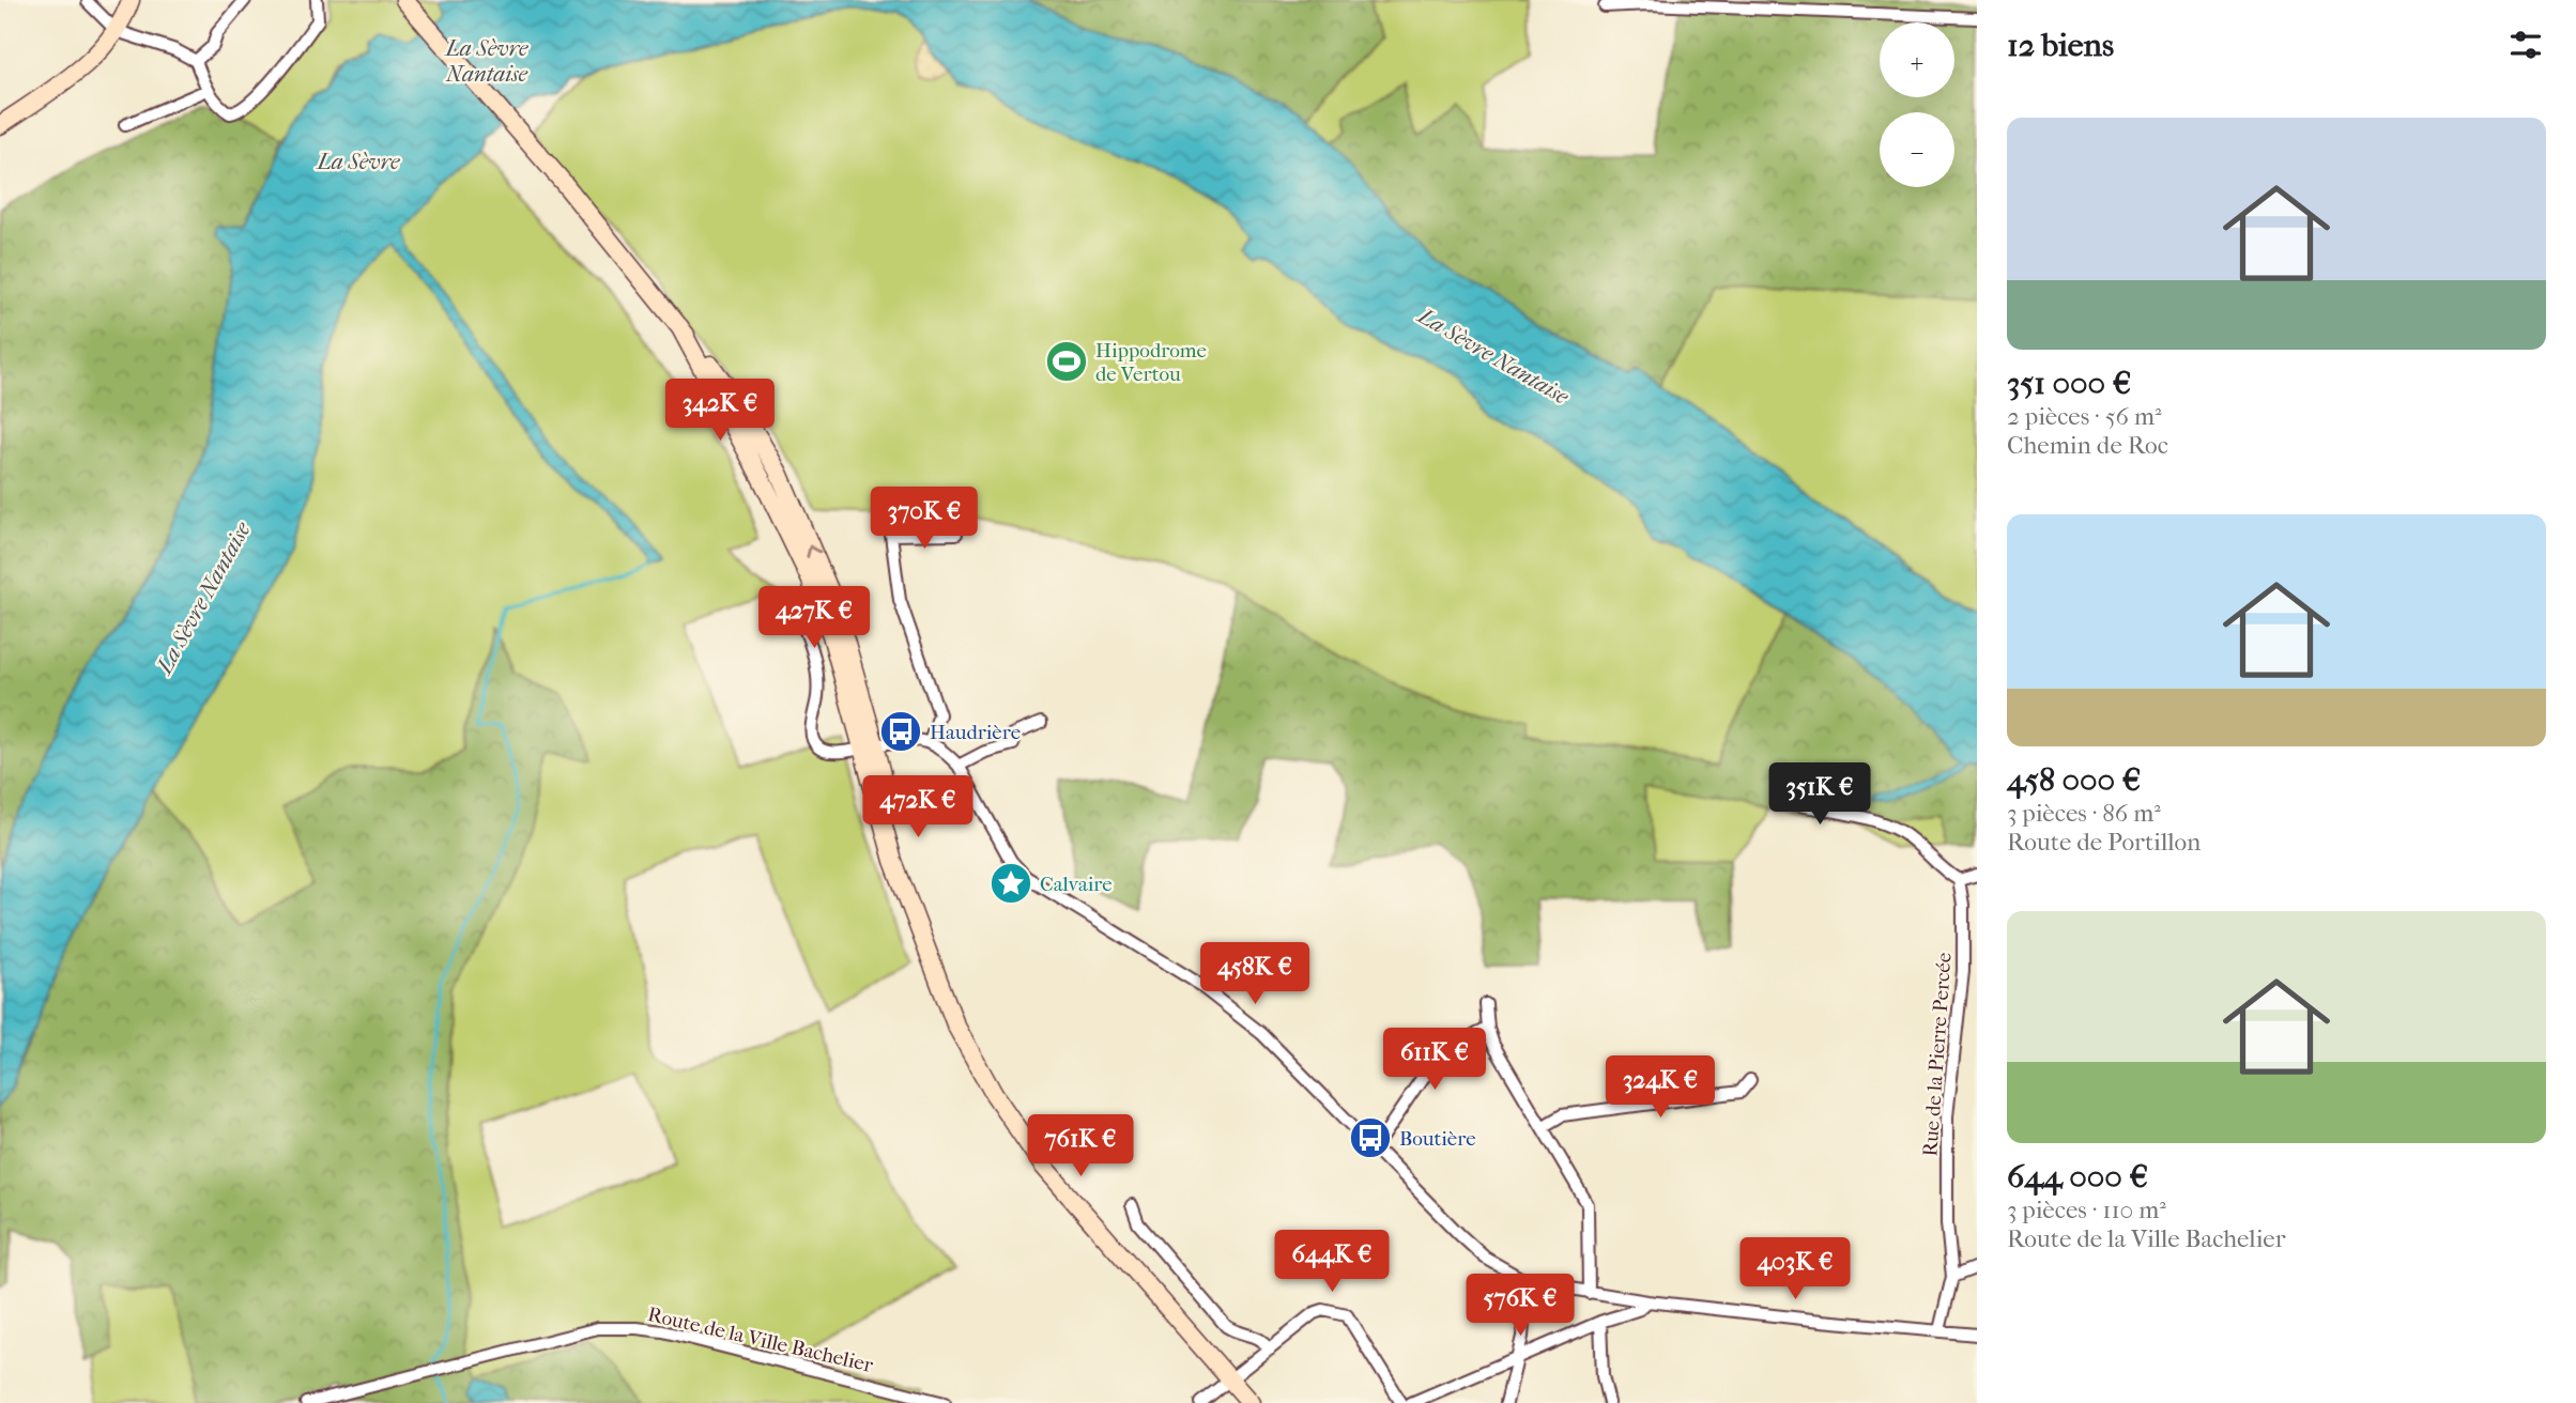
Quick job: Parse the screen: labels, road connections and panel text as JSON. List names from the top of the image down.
{
  "streets": {
    "street": ["Rue de la Pierre Percée", "Route de la Ville Bachelier"]
  },
  "water": ["La Sèvre Nantaise", "La Sèvre"],
  "places": {
    "sports": ["Hippodrome de Vertou"],
    "bus stop": ["Haudrière", "Boutière"],
    "place": ["Calvaire"]
  },
  "page": {
    "heading": "12 biens",
    "map_buttons": ["+", "−"],
    "list": [
      {
        "name": "351 000 €",
        "note": "2 pièces · 56 m² · Chemin de Roc"
      },
      {
        "name": "458 000 €",
        "note": "3 pièces · 86 m² · Route de Portillon"
      },
      {
        "name": "644 000 €",
        "note": "3 pièces · 110 m² · Route de la Ville Bachelier"
      }
    ],
    "price": [
      "342K €",
      "370K €",
      "427K €",
      "351K €",
      "472K €",
      "458K €",
      "611K €",
      "324K €",
      "761K €",
      "644K €",
      "403K €",
      "576K €"
    ]
  }
}
